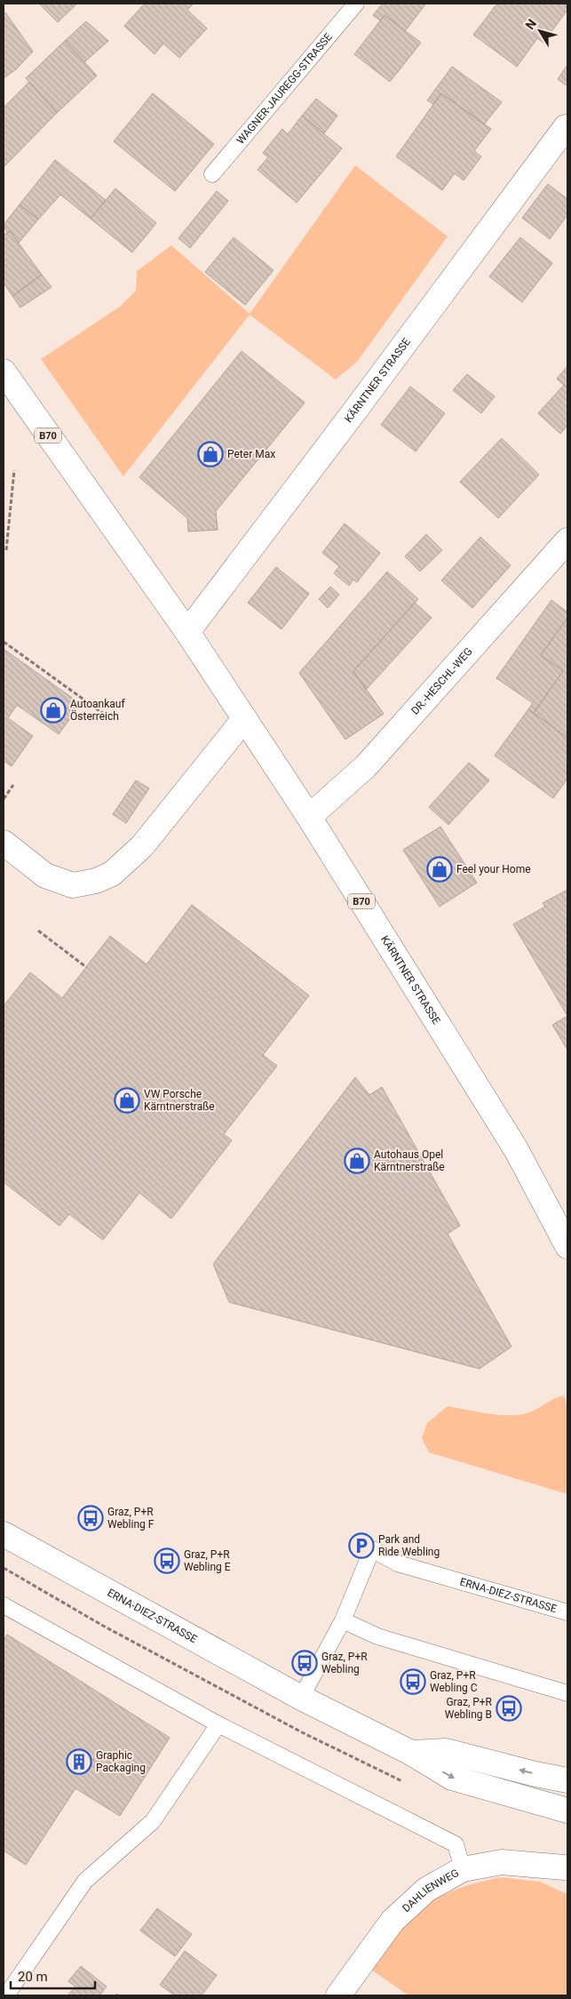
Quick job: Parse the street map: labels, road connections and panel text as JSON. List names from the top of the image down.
{
  "streets": {
    "street": [
      "KÄRNTNER STRASSE",
      "B70",
      "DR.-HESCHL-WEG",
      "ERNA-DIEZ-STRASSE",
      "DAHLIENWEG"
    ],
    "lane": ["WAGNER-JAUREGG-STRASSE"]
  },
  "crossings": [
    ["KÄRNTNER STRASSE", "DR.-HESCHL-WEG"]
  ],
  "places": {
    "shop": [
      "Peter Max",
      "Autoankauf Österreich",
      "Feel your Home",
      "VW Porsche Kärntnerstraße",
      "Autohaus Opel Kärntnerstraße"
    ],
    "bus stop": [
      "Graz, P+R Webling F",
      "Graz, P+R Webling E",
      "Graz, P+R Webling",
      "Graz, P+R Webling C",
      "Graz, P+R Webling B"
    ],
    "parking": ["Park and Ride Webling"],
    "building": ["Graphic Packaging"]
  },
  "scale_bar": "20 m",
  "north": "top left"
}
